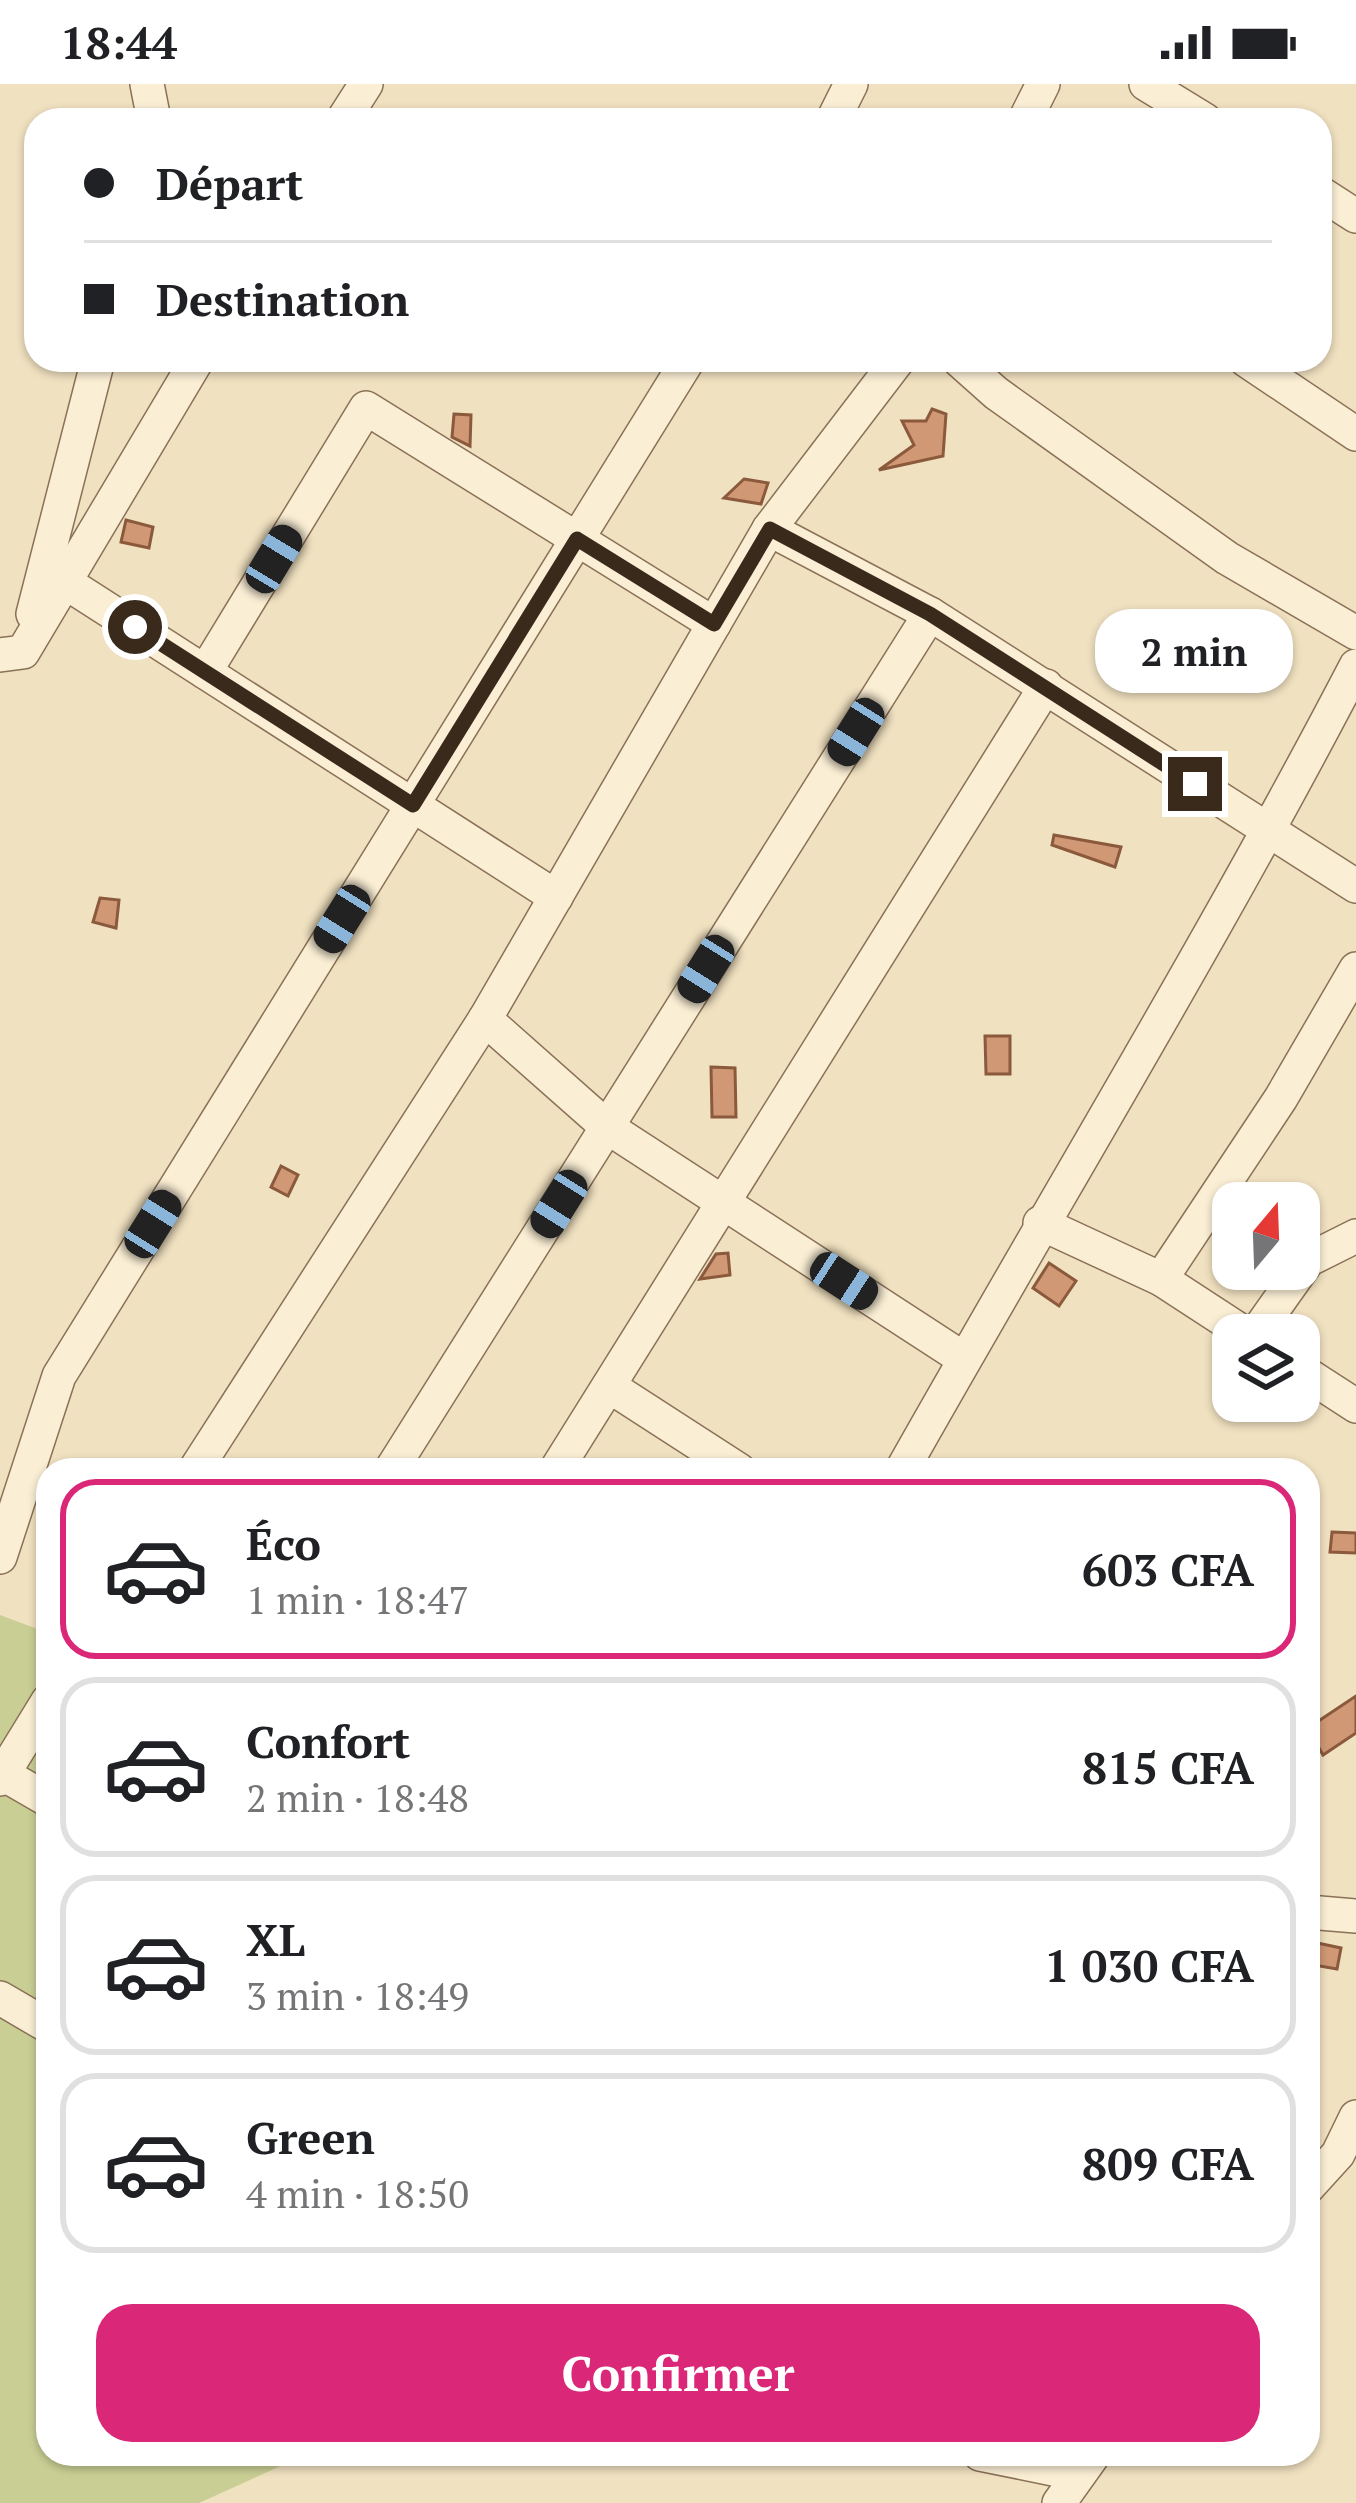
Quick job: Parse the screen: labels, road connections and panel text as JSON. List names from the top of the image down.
{
  "north": "top",
  "page": {
    "status": "18:44",
    "banner": ["Départ", "Destination"],
    "bubble": "2 min",
    "list": [
      {
        "name": "Éco",
        "note": "1 min · 18:47",
        "value": "603 CFA"
      },
      {
        "name": "Confort",
        "note": "2 min · 18:48",
        "value": "815 CFA"
      },
      {
        "name": "XL",
        "note": "3 min · 18:49",
        "value": "1 030 CFA"
      },
      {
        "name": "Green",
        "note": "4 min · 18:50",
        "value": "809 CFA"
      }
    ],
    "buttons": "Confirmer"
  }
}
